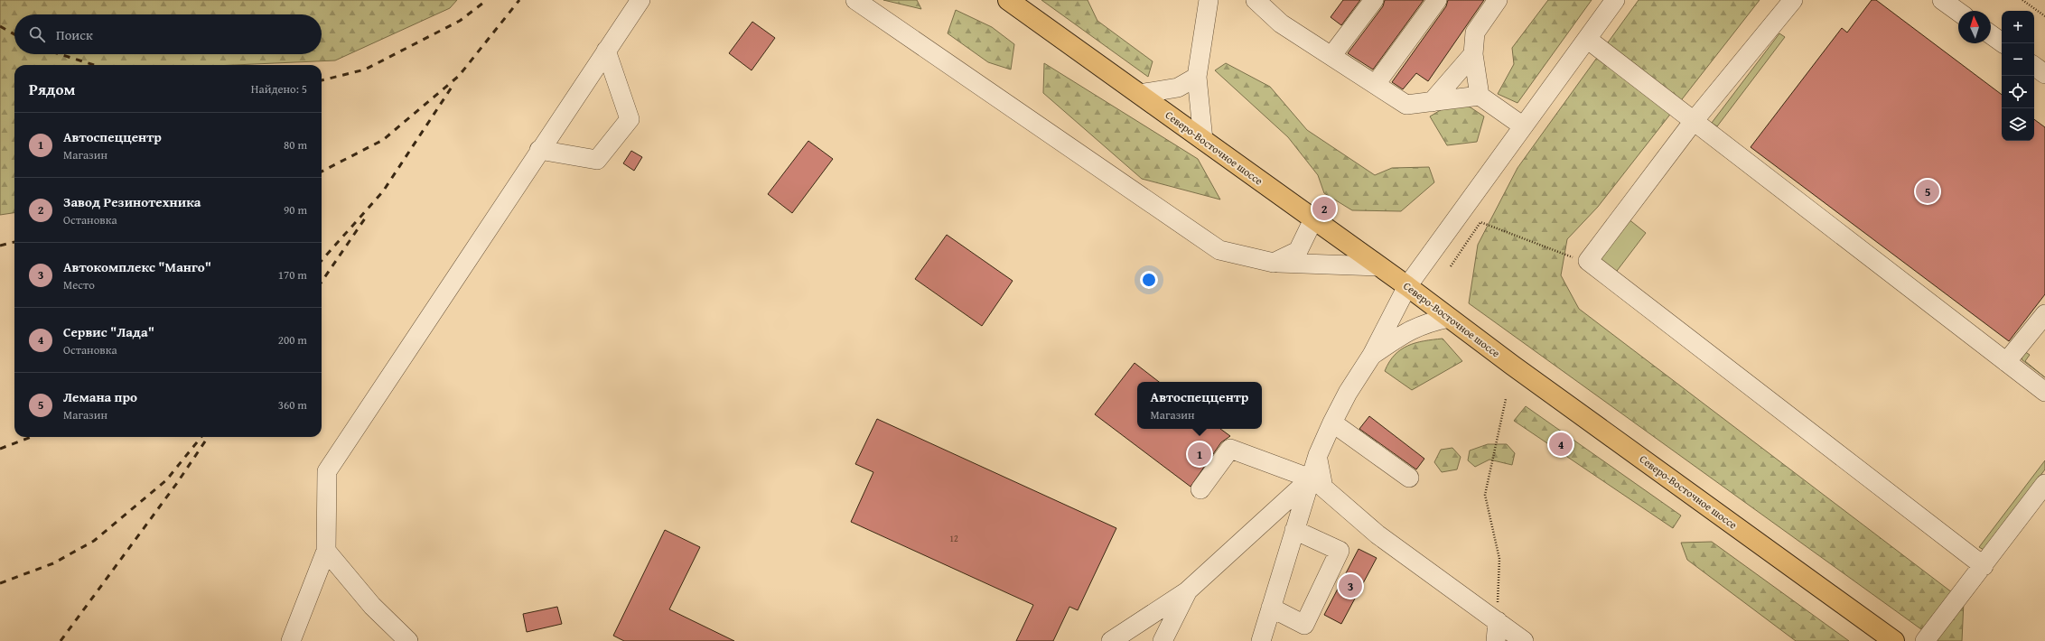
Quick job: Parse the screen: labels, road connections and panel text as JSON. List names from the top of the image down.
{
  "streets": {
    "main road": ["Северо-Восточное шоссе"]
  },
  "house_numbers": ["12"],
  "north": "top",
  "page": {
    "map_buttons": ["+", "−"],
    "search": "Поиск",
    "heading": ["Рядом", "Найдено: 5"],
    "list": [
      {
        "mark": "1",
        "name": "Автоспеццентр",
        "note": "Магазин",
        "value": "80 m"
      },
      {
        "mark": "2",
        "name": "Завод Резинотехника",
        "note": "Остановка",
        "value": "90 m"
      },
      {
        "mark": "3",
        "name": "Автокомплекс \"Манго\"",
        "note": "Место",
        "value": "170 m"
      },
      {
        "mark": "4",
        "name": "Сервис \"Лада\"",
        "note": "Остановка",
        "value": "200 m"
      },
      {
        "mark": "5",
        "name": "Лемана про",
        "note": "Магазин",
        "value": "360 m"
      }
    ],
    "pins": [
      "5",
      "2",
      "4",
      "1",
      "3"
    ],
    "popup": ["Автоспеццентр", "Магазин"]
  }
}
